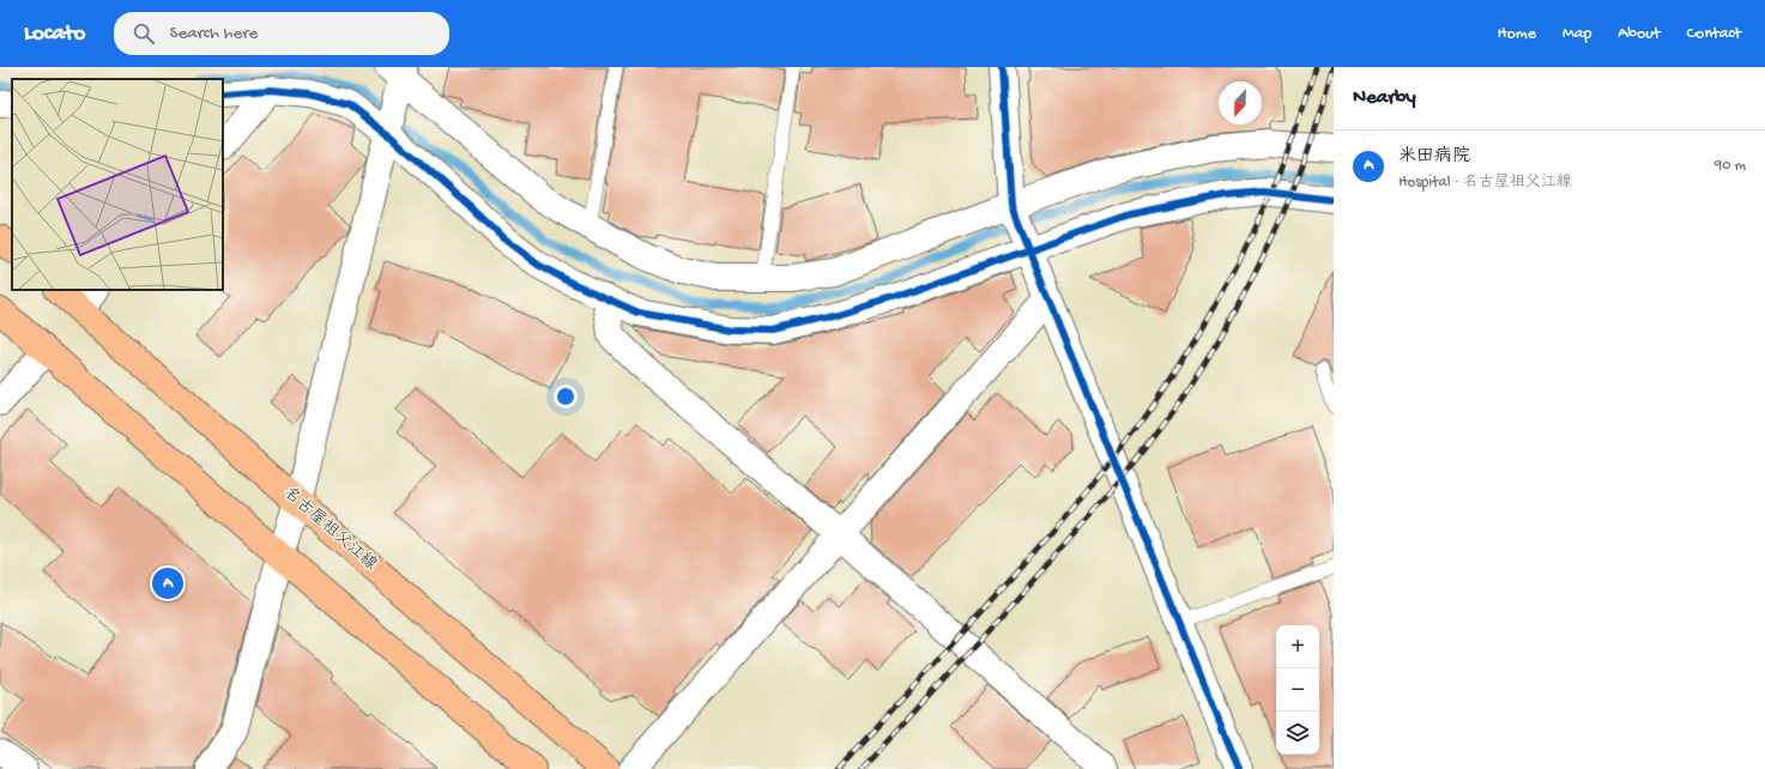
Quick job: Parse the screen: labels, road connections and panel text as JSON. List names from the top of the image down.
{
  "streets": {
    "main road": ["名古屋祖父江線"]
  },
  "north": "bottom",
  "page": {
    "header": "Locato",
    "search": "Search here",
    "nav": [
      "Home",
      "Map",
      "About",
      "Contact"
    ],
    "heading": "Nearby",
    "list": [
      {
        "mark": "A",
        "name": "米田病院",
        "note": "Hospital · 名古屋祖父江線",
        "value": "90 m"
      }
    ],
    "pins": "A",
    "map_buttons": ["+", "−"]
  }
}
